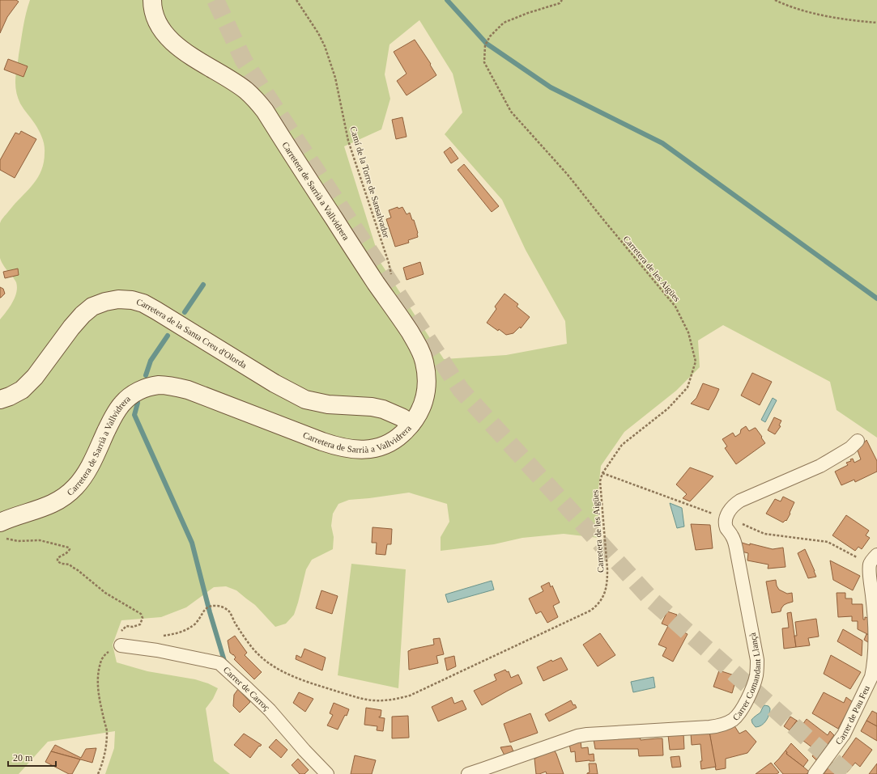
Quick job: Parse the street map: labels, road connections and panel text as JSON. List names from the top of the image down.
{
  "streets": {
    "main road": ["Carretera de Sarrià a Vallvidrera", "Carretera de la Santa Creu d'Olorda"],
    "street": ["Carrer Comandant Llançà", "Carrer de Carroç", "Carrer de Pau Feu"],
    "path": ["Camí de la Torre de Sansalvador", "Carretera de les Aigües"]
  },
  "crossings": [
    ["Carretera de Sarrià a Vallvidrera", "Carretera de la Santa Creu d'Olorda"]
  ],
  "scale_bar": "20 m"
}
